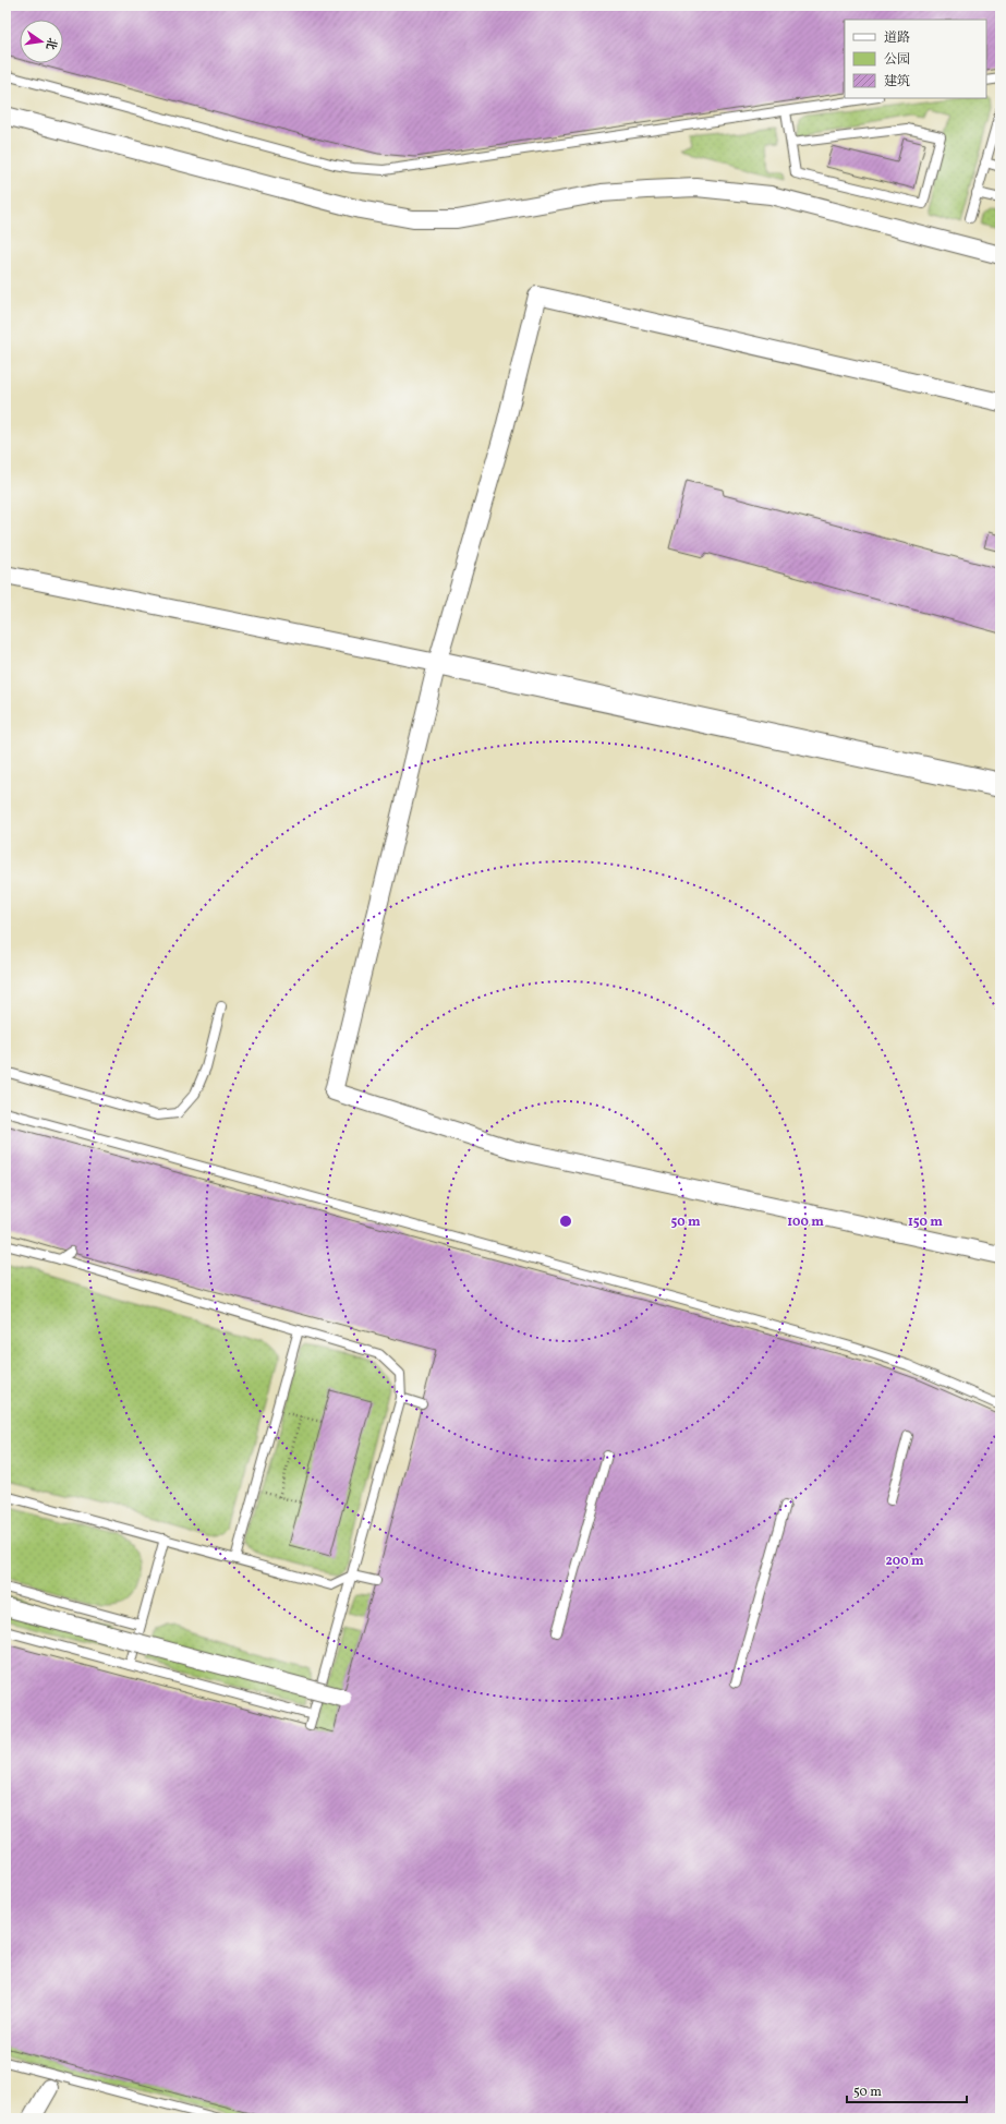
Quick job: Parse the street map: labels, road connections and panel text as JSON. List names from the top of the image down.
{
  "legend": ["道路", "公园", "建筑"],
  "scale_bar": "50 m",
  "north": "right",
  "rings": [
    "50 m",
    "100 m",
    "150 m",
    "200 m"
  ]
}
